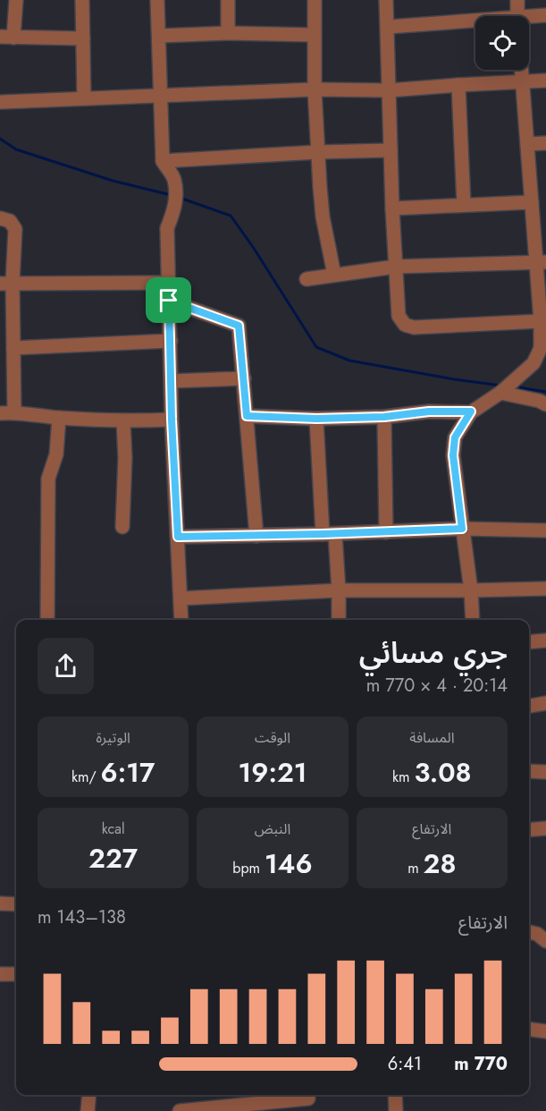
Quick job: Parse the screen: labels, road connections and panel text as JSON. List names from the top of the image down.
{
  "page": {
    "heading": ["جري مسائي", "20:14 · 4 × 770 m"],
    "stats": [
      ["المسافة", "3.08 km"],
      ["الوقت", "19:21"],
      ["الوتيرة", "6:17 /km"],
      ["الارتفاع", "28 m"],
      ["النبض", "146 bpm"],
      ["kcal", "227"]
    ],
    "chart": ["الارتفاع", "138–143 m"],
    "list": [
      {
        "name": "770 m",
        "note": "6:41"
      }
    ]
  }
}
